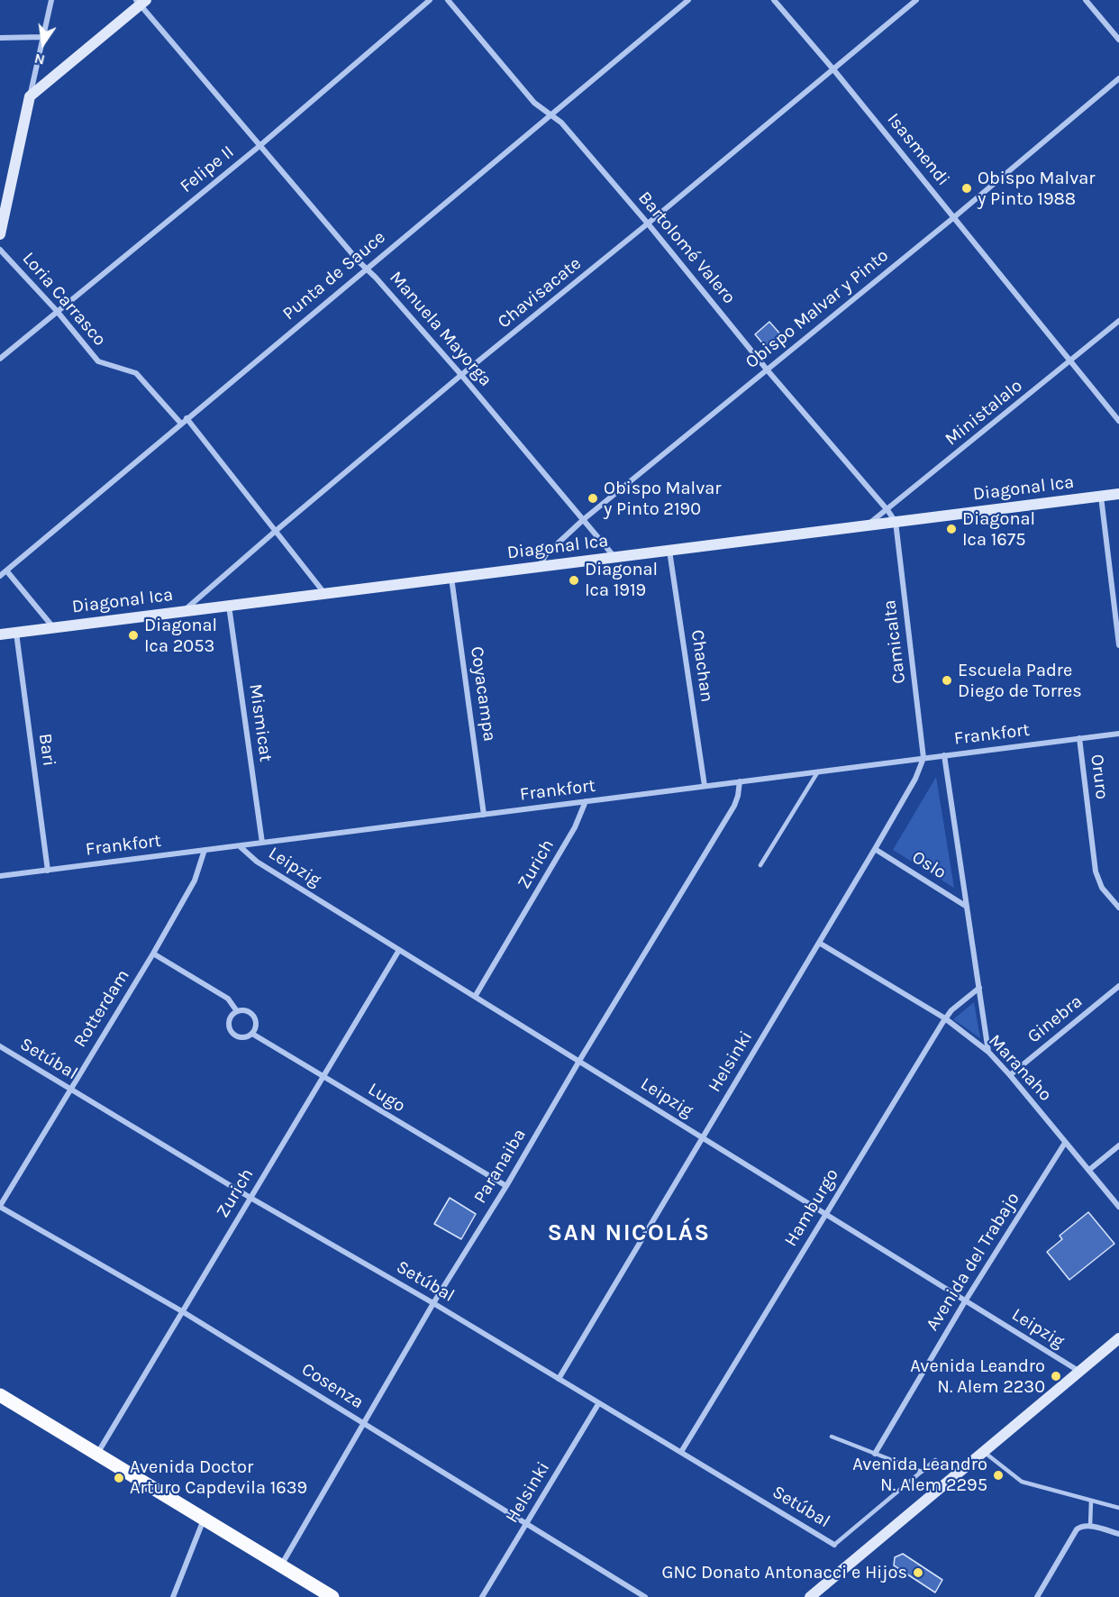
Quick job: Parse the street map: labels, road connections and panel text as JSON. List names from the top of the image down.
{
  "streets": {
    "main road": ["Diagonal Ica"],
    "street": [
      "Isasmendi",
      "Felipe II",
      "Bartolomé Valero",
      "Punta de Sauce",
      "Chavisacate",
      "Loria Carrasco",
      "Obispo Malvar y Pinto",
      "Manuela Mayorga",
      "Ministalalo",
      "Camicalta",
      "Chachan",
      "Coyacampa",
      "Mismicat",
      "Frankfort",
      "Bari",
      "Oruro",
      "Zurich",
      "Oslo",
      "Leipzig",
      "Rotterdam",
      "Ginebra",
      "Setúbal",
      "Helsinki",
      "Maranaho",
      "Lugo",
      "Paranaiba",
      "Hamburgo",
      "Avenida del Trabajo",
      "Cosenza"
    ]
  },
  "crossings": [
    ["Isasmendi", "Chavisacate"],
    ["Isasmendi", "Obispo Malvar y Pinto"],
    ["Isasmendi", "Ministalalo"],
    ["Felipe II", "Loria Carrasco"],
    ["Felipe II", "Manuela Mayorga"],
    ["Bartolomé Valero", "Punta de Sauce"],
    ["Bartolomé Valero", "Chavisacate"],
    ["Bartolomé Valero", "Obispo Malvar y Pinto"],
    ["Bartolomé Valero", "Ministalalo"],
    ["Bartolomé Valero", "Diagonal Ica"],
    ["Bartolomé Valero", "Camicalta"],
    ["Punta de Sauce", "Loria Carrasco"],
    ["Punta de Sauce", "Manuela Mayorga"],
    ["Chavisacate", "Manuela Mayorga"],
    ["Chavisacate", "Diagonal Ica"],
    ["Obispo Malvar y Pinto", "Manuela Mayorga"],
    ["Obispo Malvar y Pinto", "Diagonal Ica"],
    ["Manuela Mayorga", "Diagonal Ica"],
    ["Ministalalo", "Diagonal Ica"],
    ["Diagonal Ica", "Camicalta"],
    ["Diagonal Ica", "Chachan"],
    ["Diagonal Ica", "Coyacampa"],
    ["Diagonal Ica", "Mismicat"],
    ["Diagonal Ica", "Bari"],
    ["Camicalta", "Frankfort"],
    ["Camicalta", "Helsinki"],
    ["Chachan", "Frankfort"],
    ["Coyacampa", "Frankfort"],
    ["Mismicat", "Frankfort"],
    ["Frankfort", "Bari"],
    ["Frankfort", "Oruro"],
    ["Frankfort", "Zurich"],
    ["Frankfort", "Leipzig"],
    ["Frankfort", "Rotterdam"],
    ["Frankfort", "Helsinki"],
    ["Frankfort", "Paranaiba"],
    ["Zurich", "Leipzig"],
    ["Zurich", "Setúbal"],
    ["Zurich", "Lugo"],
    ["Zurich", "Cosenza"],
    ["Oslo", "Helsinki"],
    ["Leipzig", "Helsinki"],
    ["Leipzig", "Paranaiba"],
    ["Leipzig", "Hamburgo"],
    ["Leipzig", "Avenida del Trabajo"],
    ["Rotterdam", "Setúbal"],
    ["Rotterdam", "Cosenza"],
    ["Ginebra", "Maranaho"],
    ["Setúbal", "Helsinki"],
    ["Setúbal", "Paranaiba"],
    ["Setúbal", "Hamburgo"],
    ["Helsinki", "Maranaho"],
    ["Helsinki", "Cosenza"],
    ["Maranaho", "Hamburgo"],
    ["Maranaho", "Avenida del Trabajo"],
    ["Lugo", "Paranaiba"],
    ["Paranaiba", "Cosenza"]
  ],
  "districts": ["SAN NICOLÁS"],
  "places": [
    "Obispo Malvar y Pinto 1988",
    "Obispo Malvar y Pinto 2190",
    "Diagonal Ica 1675",
    "Diagonal Ica 1919",
    "Diagonal Ica 2053",
    "Escuela Padre Diego de Torres",
    "Avenida Leandro N. Alem 2230",
    "Avenida Leandro N. Alem 2295",
    "Avenida Doctor Arturo Capdevila 1639",
    "GNC Donato Antonacci e Hijos"
  ],
  "north": "bottom"
}
